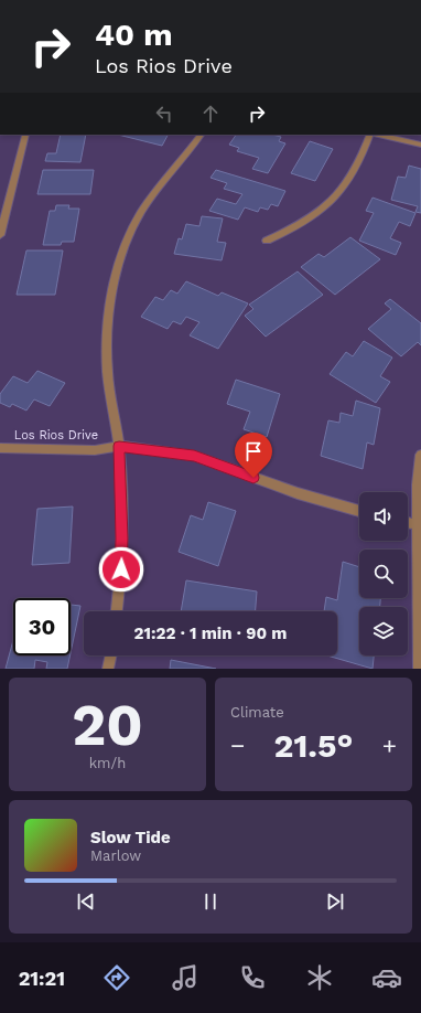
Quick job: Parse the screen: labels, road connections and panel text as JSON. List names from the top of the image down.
{
  "streets": {
    "street": ["Los Rios Drive"]
  },
  "page": {
    "turn": ["40 m", "Los Rios Drive"],
    "limit": "30",
    "trip": "21:22 · 1 min · 90 m",
    "tile": [
      ["20", "km/h"],
      "Climate"
    ],
    "heat": ["−", "21.5°", "+"],
    "song": ["Slow Tide", "Marlow"],
    "tabs": "21:21"
  }
}
